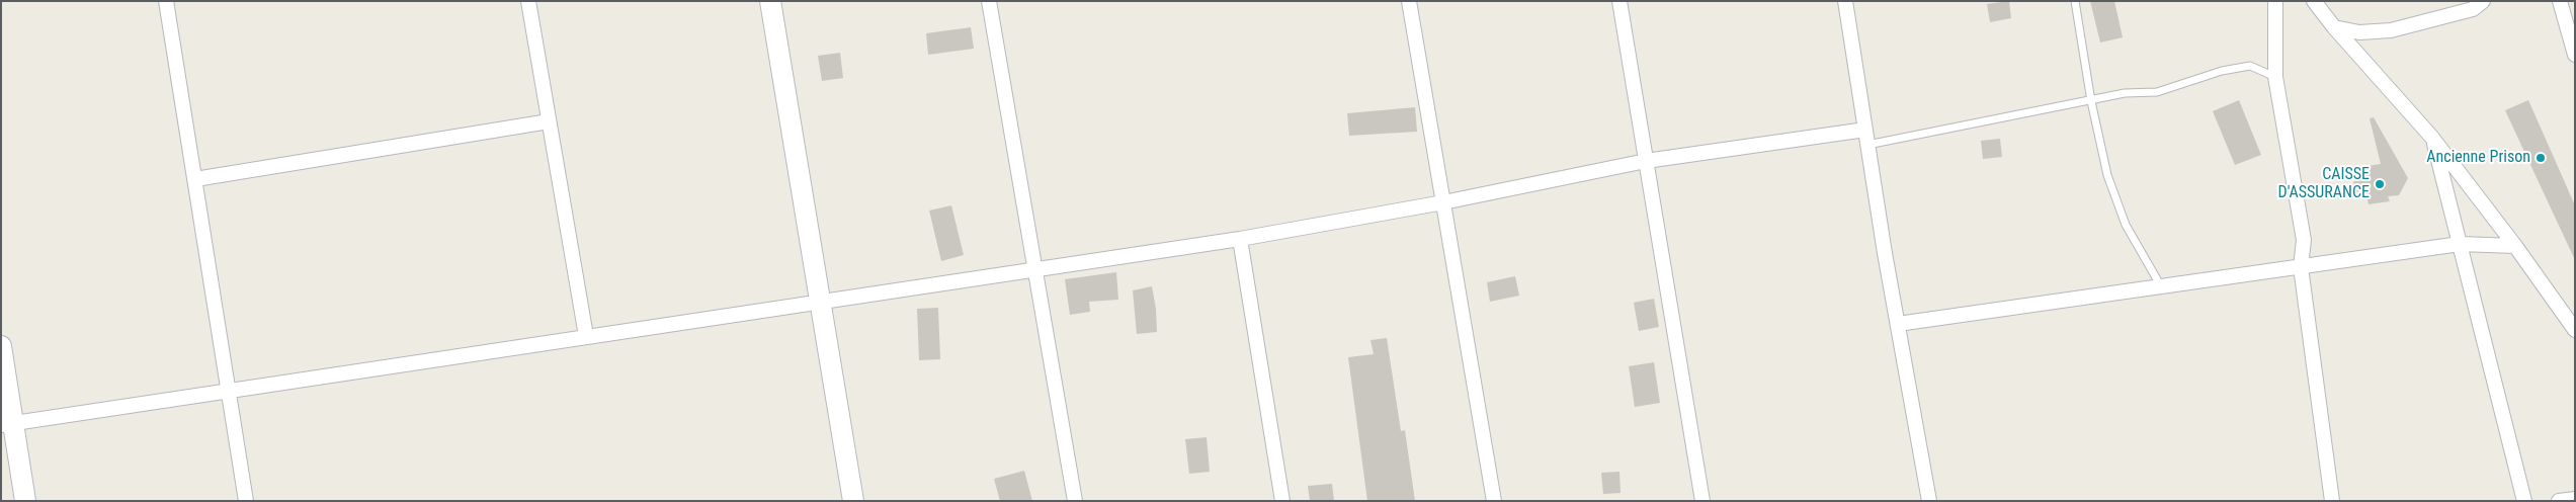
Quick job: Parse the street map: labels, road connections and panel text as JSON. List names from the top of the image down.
{
  "places": ["Ancienne Prison", "CAISSE D'ASSURANCE"]
}
